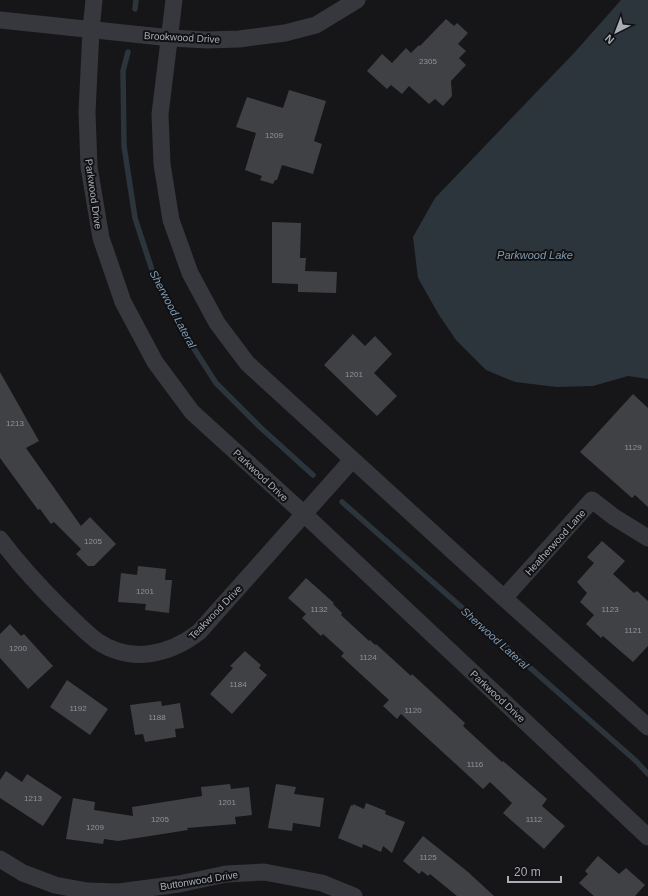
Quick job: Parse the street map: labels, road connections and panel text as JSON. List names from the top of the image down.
{
  "streets": {
    "street": [
      "Brookwood Drive",
      "Parkwood Drive",
      "Heatherwood Lane",
      "Teakwood Drive",
      "Buttonwood Drive"
    ]
  },
  "crossings": [
    ["Brookwood Drive", "Parkwood Drive"],
    ["Parkwood Drive", "Teakwood Drive"]
  ],
  "water": ["Parkwood Lake", "Sherwood Lateral"],
  "house_numbers": [
    "2305",
    "1209",
    "1201",
    "1213",
    "1129",
    "1205",
    "1201",
    "1132",
    "1123",
    "1121",
    "1200",
    "1124",
    "1184",
    "1192",
    "1120",
    "1188",
    "1116",
    "1213",
    "1201",
    "1205",
    "1112",
    "1209",
    "1125"
  ],
  "scale_bar": "20 m",
  "north": "bottom left"
}
